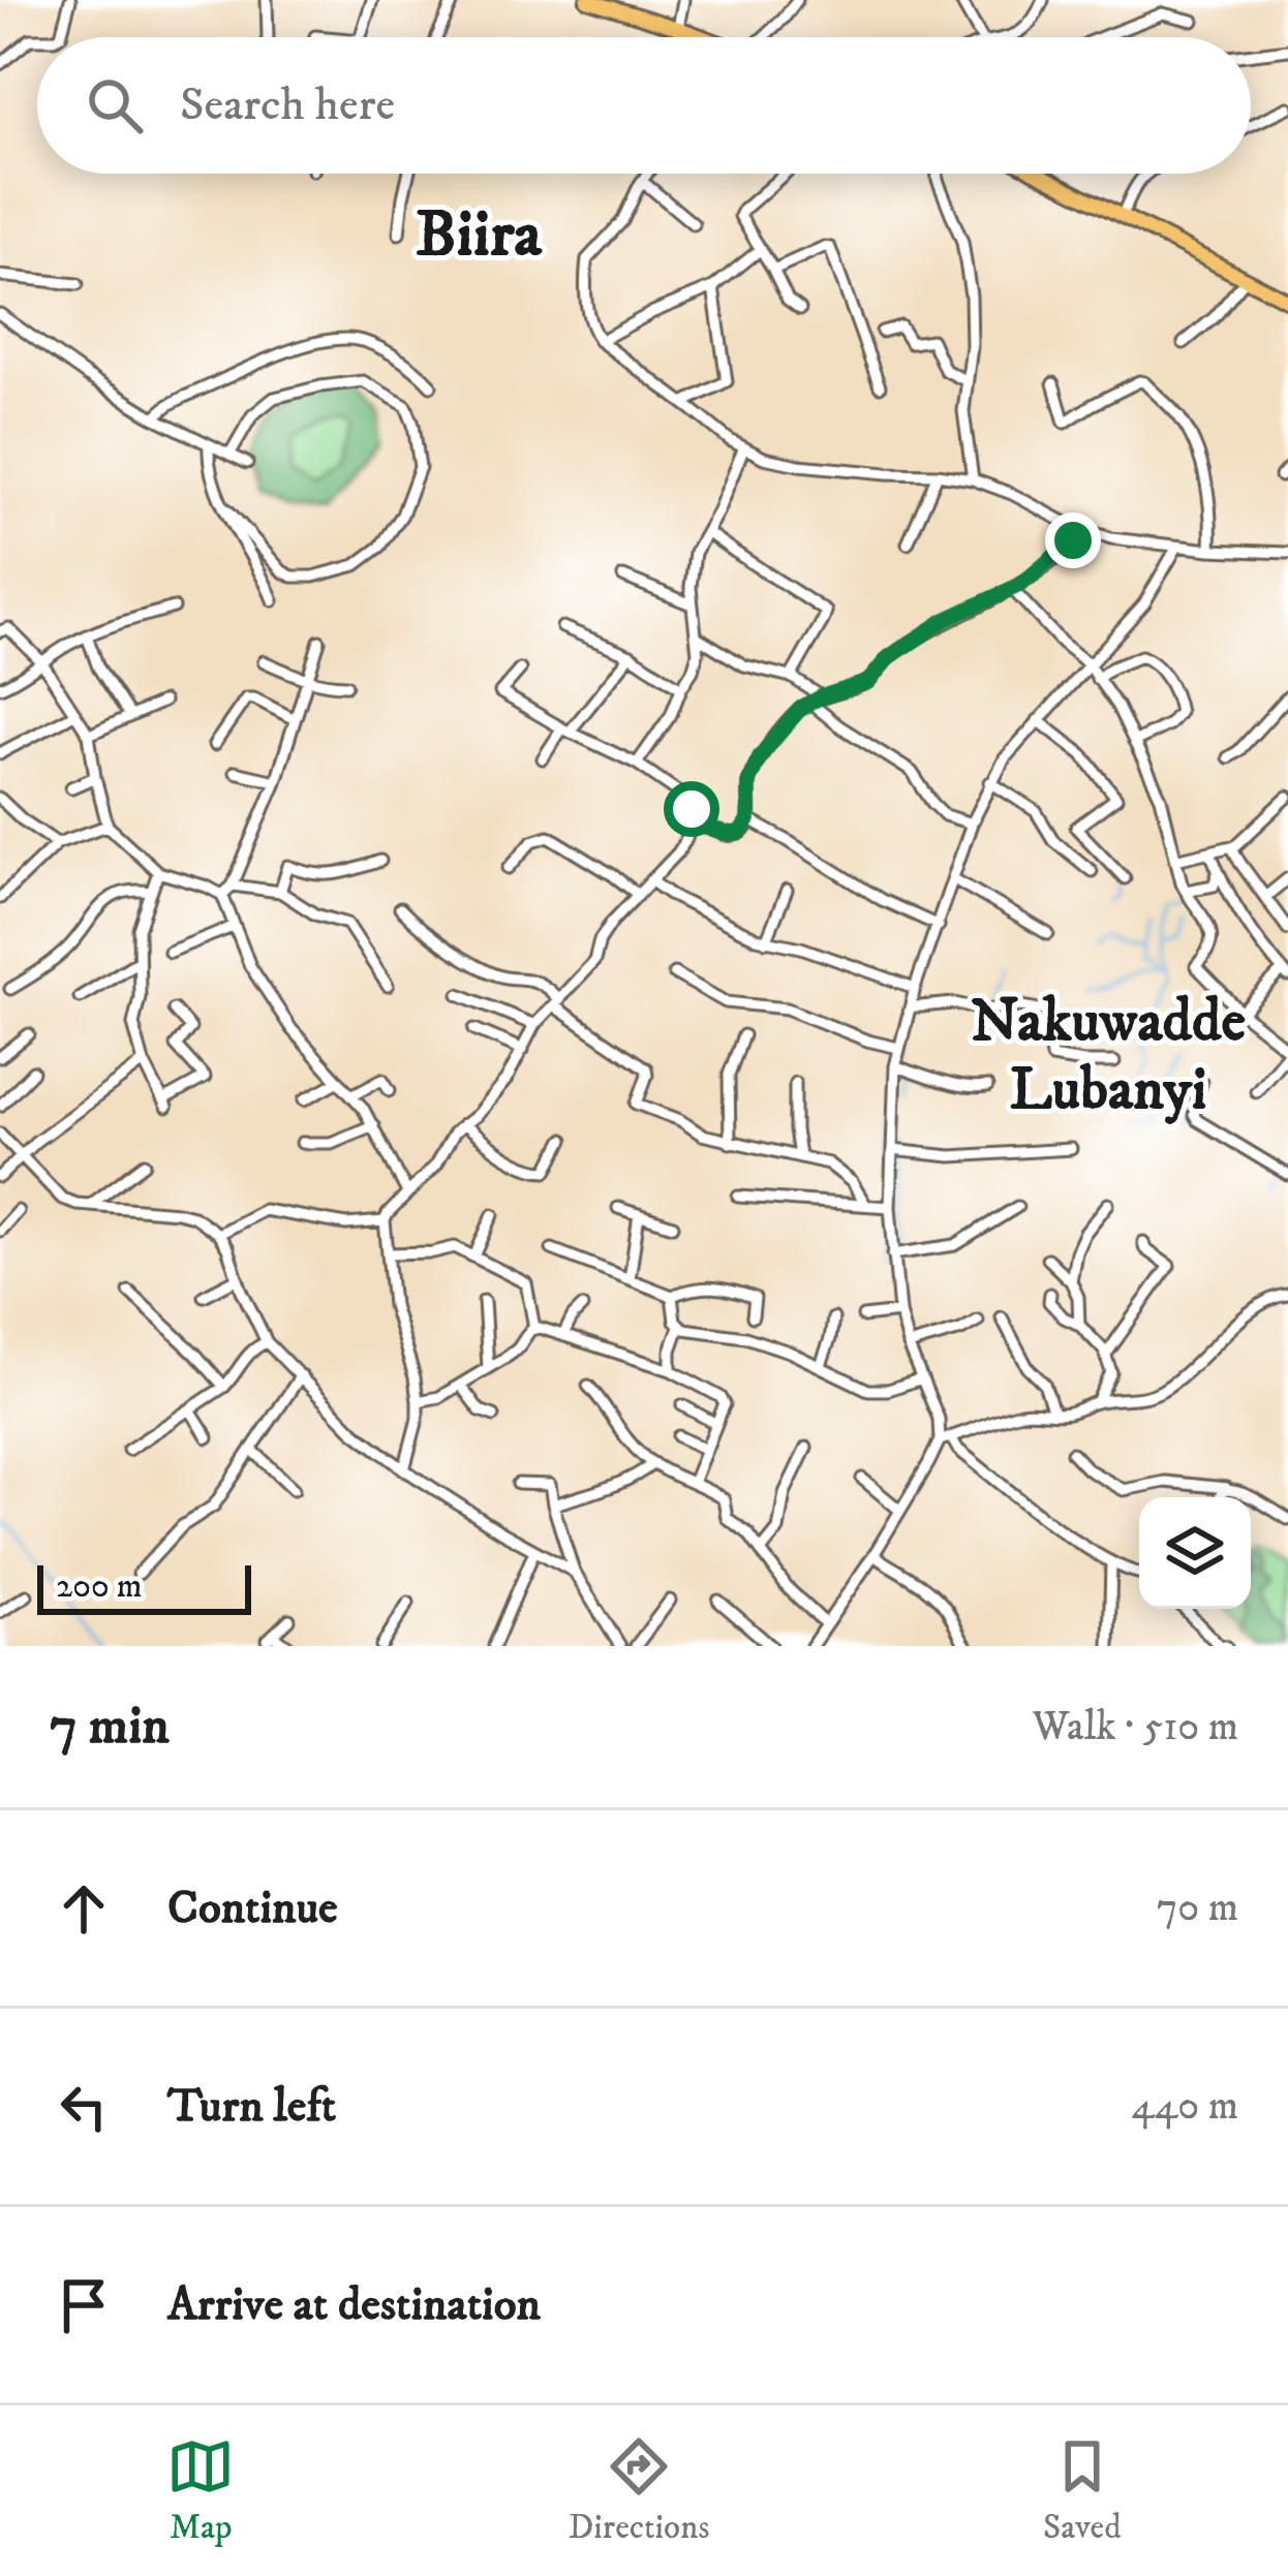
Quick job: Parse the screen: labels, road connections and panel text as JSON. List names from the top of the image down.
{
  "districts": ["Biira", "Nakuwadde Lubanyi"],
  "scale_bar": "200 m",
  "page": {
    "search": "Search here",
    "scale": "200 m",
    "heading": ["7 min", "Walk · 510 m"],
    "list": [
      ["Continue", "70 m"],
      ["Turn left", "440 m"],
      "Arrive at destination"
    ],
    "nav": ["Map", "Directions", "Saved"]
  }
}
